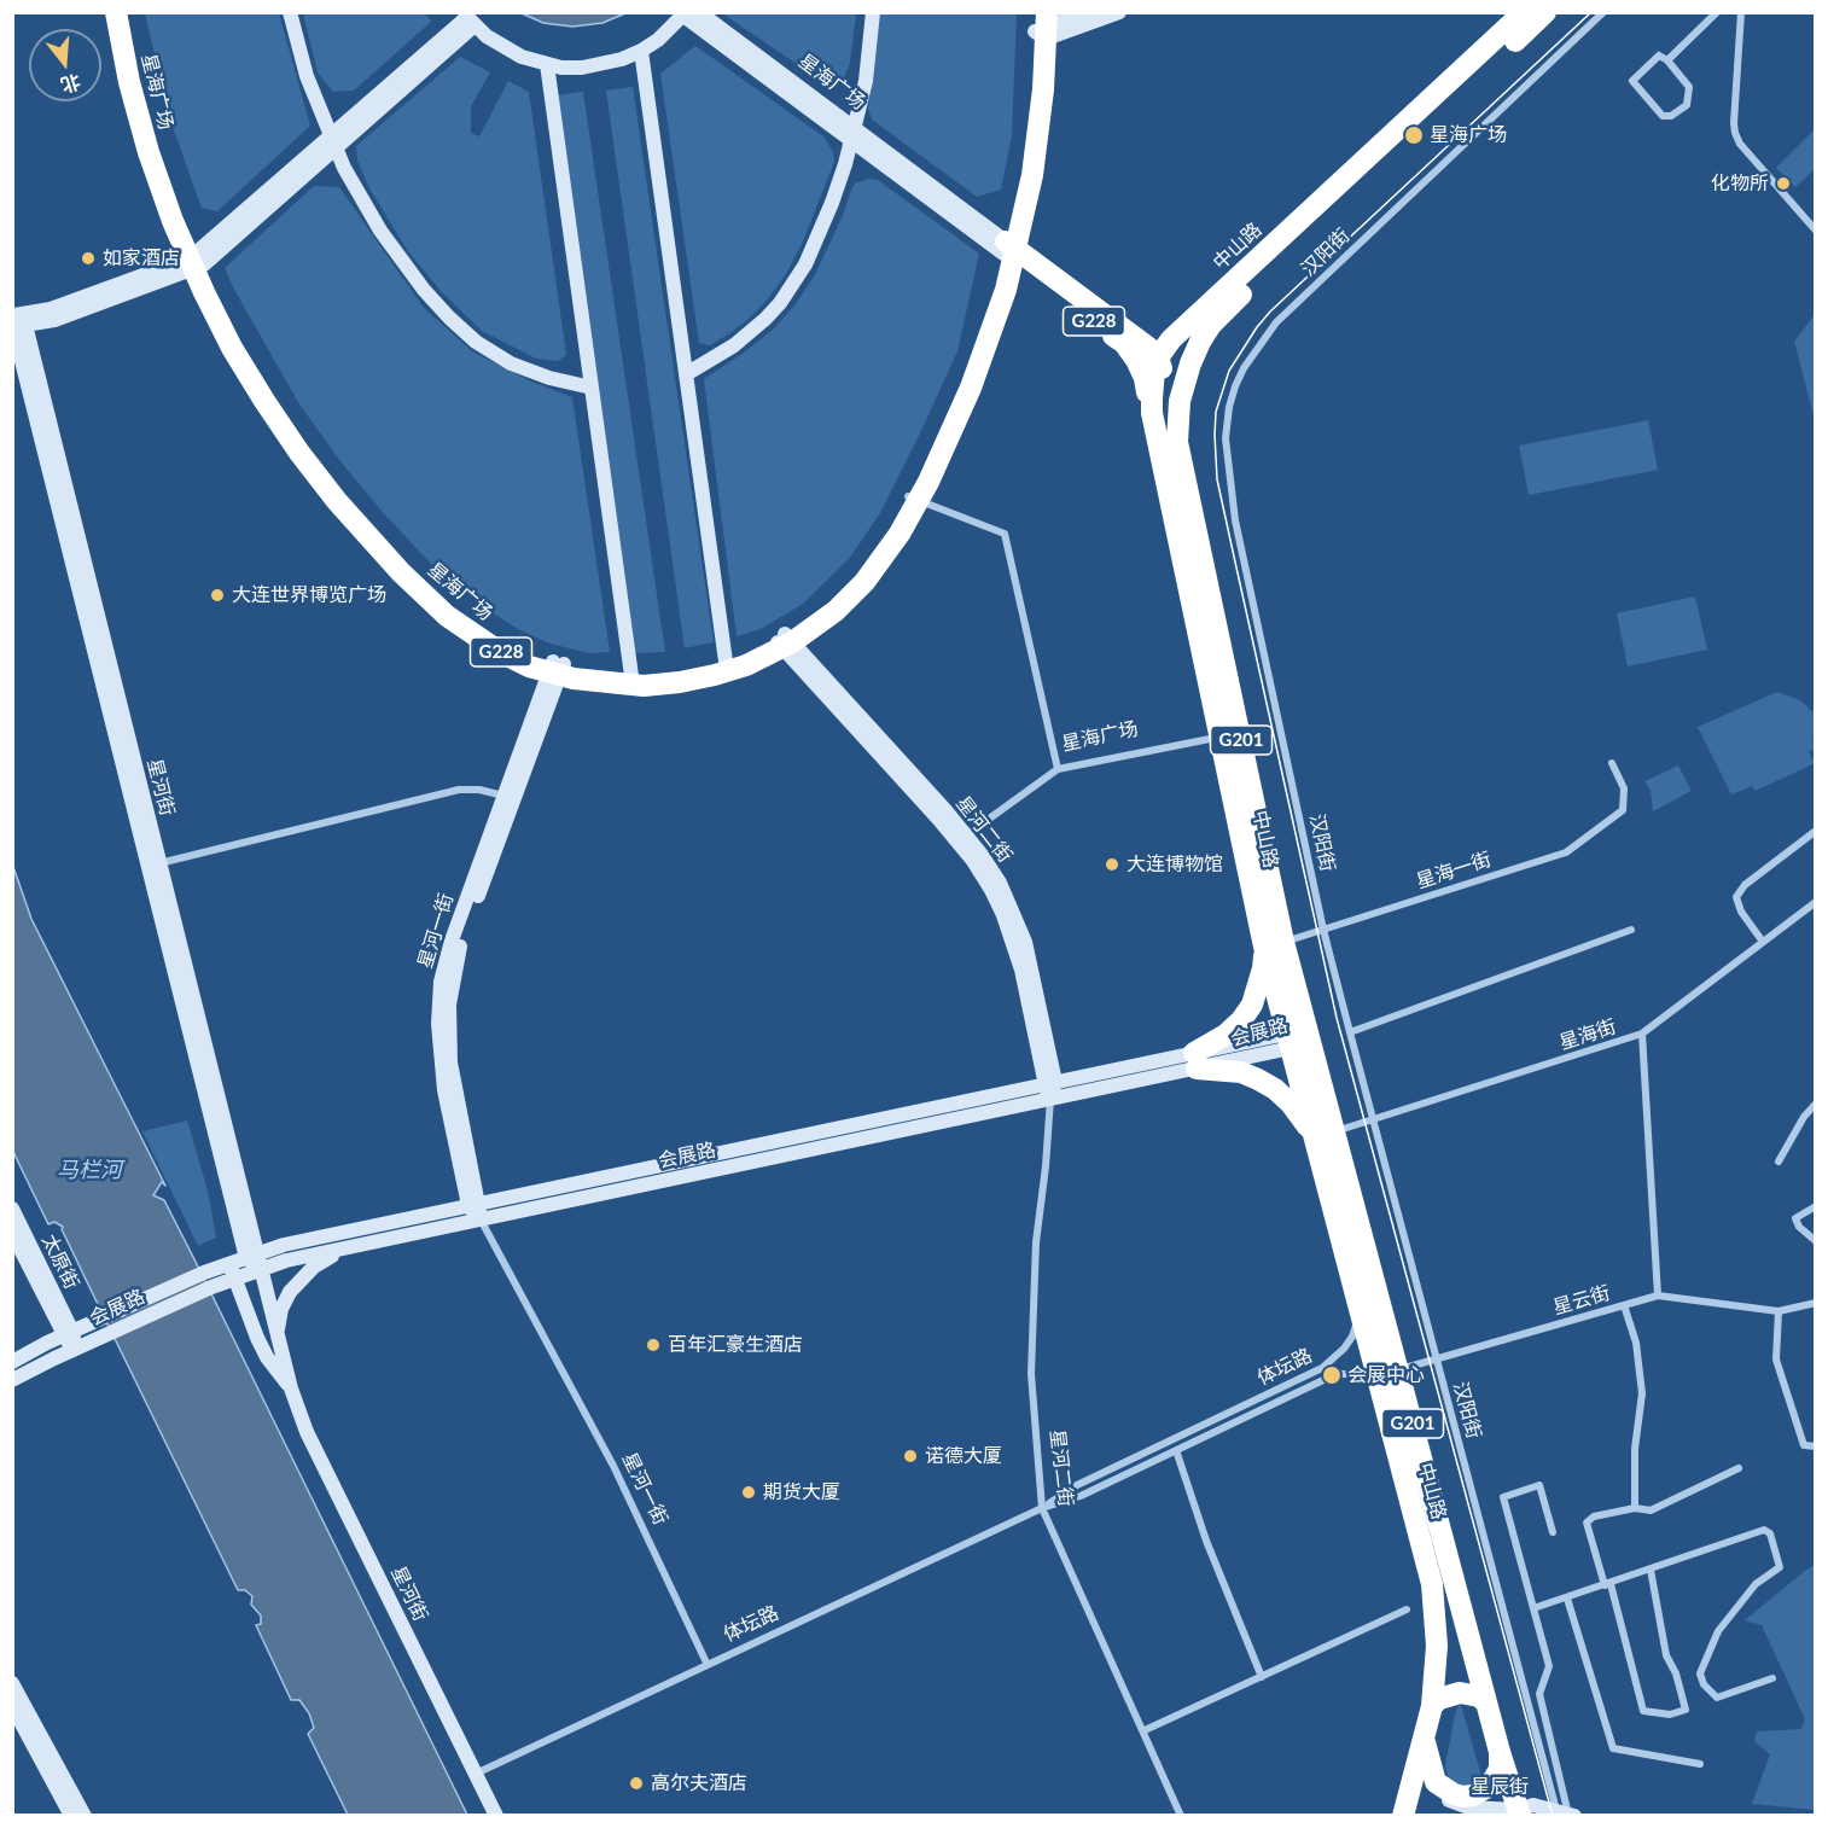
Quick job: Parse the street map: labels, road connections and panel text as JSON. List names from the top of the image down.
{
  "streets": {
    "highway": [
      "星海广场",
      "中山路",
      "G228",
      "G201"
    ],
    "street": [
      "汉阳街",
      "星河街",
      "星河二街",
      "星海一街",
      "星河一街",
      "会展路",
      "星海街",
      "太原街",
      "星云街",
      "体坛路",
      "星辰街"
    ]
  },
  "crossings": [
    ["星海广场", "中山路"],
    ["星海广场", "G228"],
    ["星海广场", "星河二街"],
    ["星海广场", "星河一街"],
    ["中山路", "G228"],
    ["中山路", "星海一街"],
    ["中山路", "会展路"],
    ["中山路", "星海街"],
    ["中山路", "星云街"],
    ["中山路", "体坛路"],
    ["中山路", "星辰街"],
    ["汉阳街", "星海一街"],
    ["汉阳街", "星海街"],
    ["汉阳街", "星云街"],
    ["汉阳街", "星辰街"],
    ["星河街", "会展路"],
    ["星河街", "体坛路"],
    ["星河二街", "会展路"],
    ["星河二街", "体坛路"],
    ["星河一街", "会展路"],
    ["星河一街", "体坛路"],
    ["会展路", "太原街"]
  ],
  "water": ["马栏河"],
  "places": [
    "星海广场",
    "化物所",
    "如家酒店",
    "大连世界博览广场",
    "大连博物馆",
    "百年汇豪生酒店",
    "会展中心",
    "诺德大厦",
    "期货大厦",
    "高尔夫酒店"
  ],
  "north": "bottom"
}
